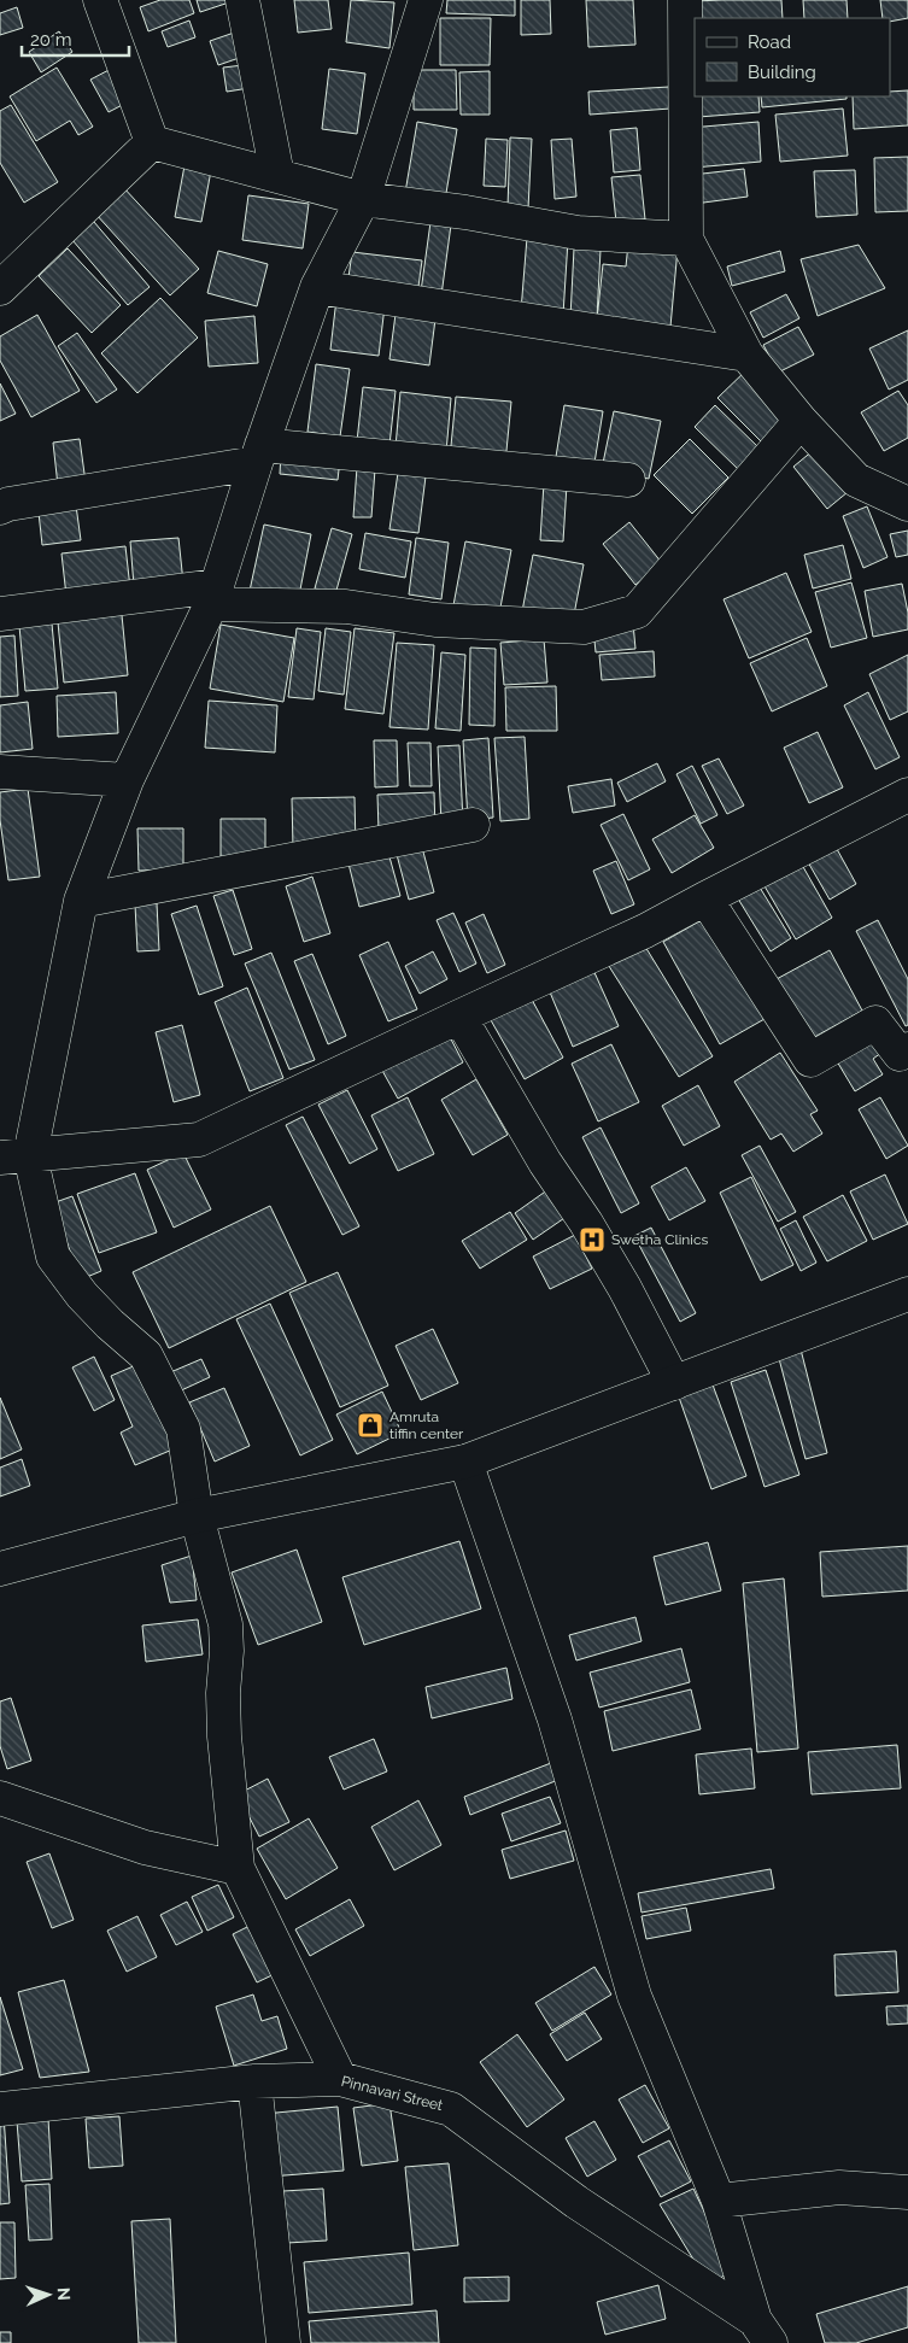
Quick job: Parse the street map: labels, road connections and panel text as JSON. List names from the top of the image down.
{
  "streets": {
    "main road": ["Pinnavari Street"]
  },
  "places": {
    "hospital": ["Swetha Clinics"],
    "shop": ["Amruta tiffin center"]
  },
  "legend": ["Road", "Building"],
  "scale_bar": "20 m",
  "north": "right"
}
